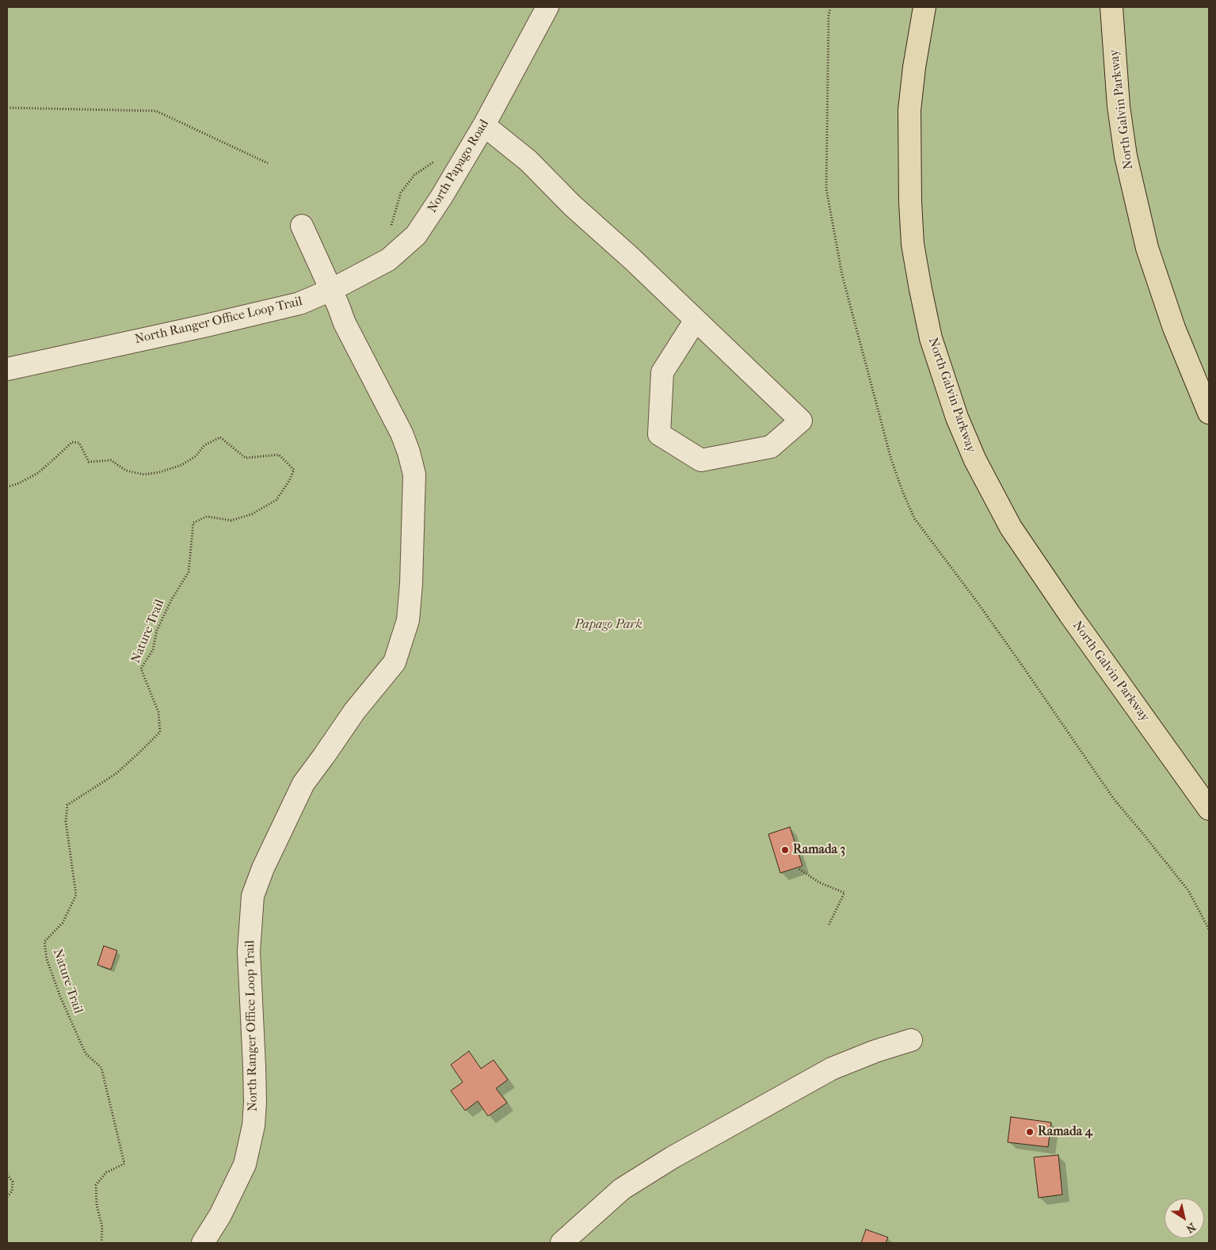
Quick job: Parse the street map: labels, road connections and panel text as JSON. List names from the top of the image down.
{
  "streets": {
    "main road": ["North Galvin Parkway"],
    "lane": ["North Papago Road", "North Ranger Office Loop Trail"],
    "path": ["Nature Trail"]
  },
  "crossings": [
    ["North Papago Road", "North Ranger Office Loop Trail"]
  ],
  "parks": ["Papago Park"],
  "places": ["Ramada 3", "Ramada 4"],
  "north": "bottom right"
}
